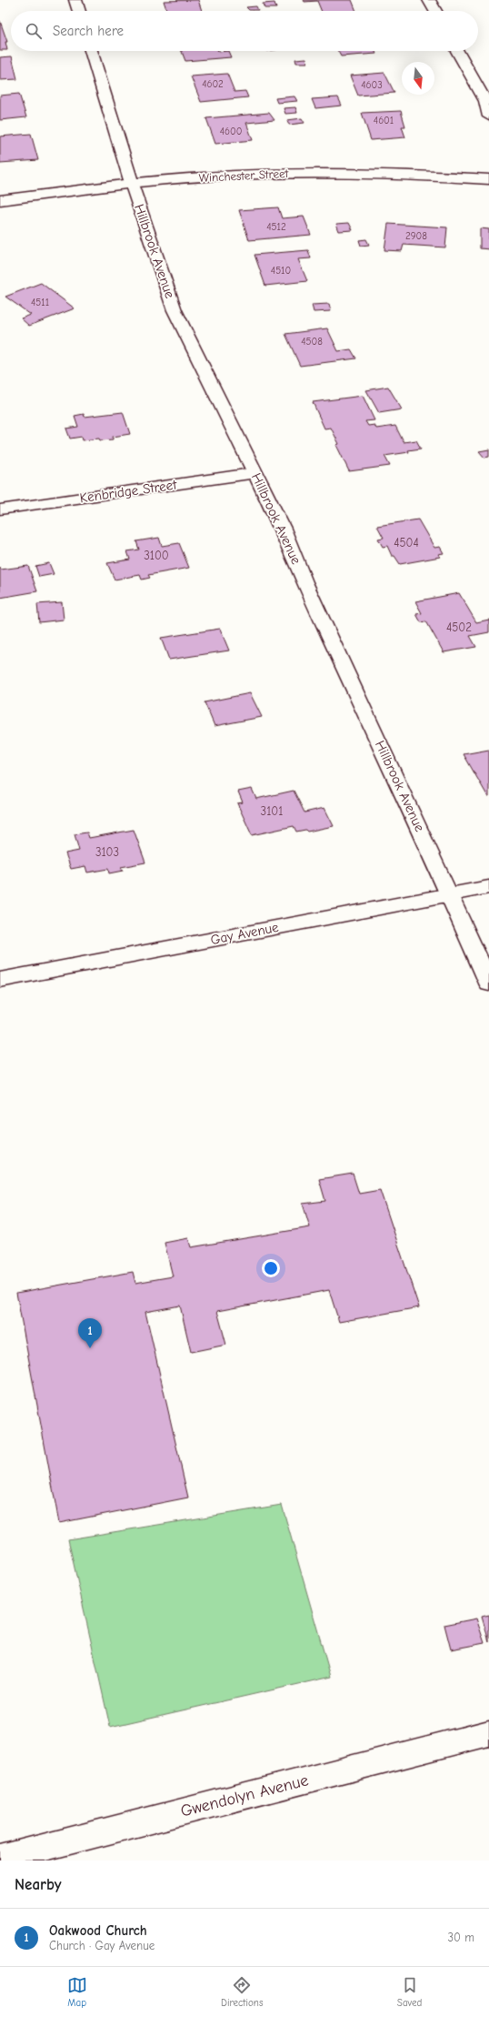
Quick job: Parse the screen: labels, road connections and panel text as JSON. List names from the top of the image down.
{
  "streets": {
    "street": [
      "Winchester Street",
      "Hillbrook Avenue",
      "Kenbridge Street",
      "Gay Avenue",
      "Gwendolyn Avenue"
    ]
  },
  "crossings": [
    ["Winchester Street", "Hillbrook Avenue"],
    ["Hillbrook Avenue", "Kenbridge Street"],
    ["Hillbrook Avenue", "Gay Avenue"]
  ],
  "house_numbers": [
    "4602",
    "4603",
    "4601",
    "4600",
    "4512",
    "2908",
    "4510",
    "4511",
    "4508",
    "4504",
    "3100",
    "4502",
    "3101",
    "3103"
  ],
  "north": "bottom",
  "page": {
    "search": "Search here",
    "pins": "1",
    "heading": "Nearby",
    "list": [
      {
        "mark": "1",
        "name": "Oakwood Church",
        "note": "Church · Gay Avenue",
        "value": "30 m"
      }
    ],
    "nav": ["Map", "Directions", "Saved"]
  }
}
